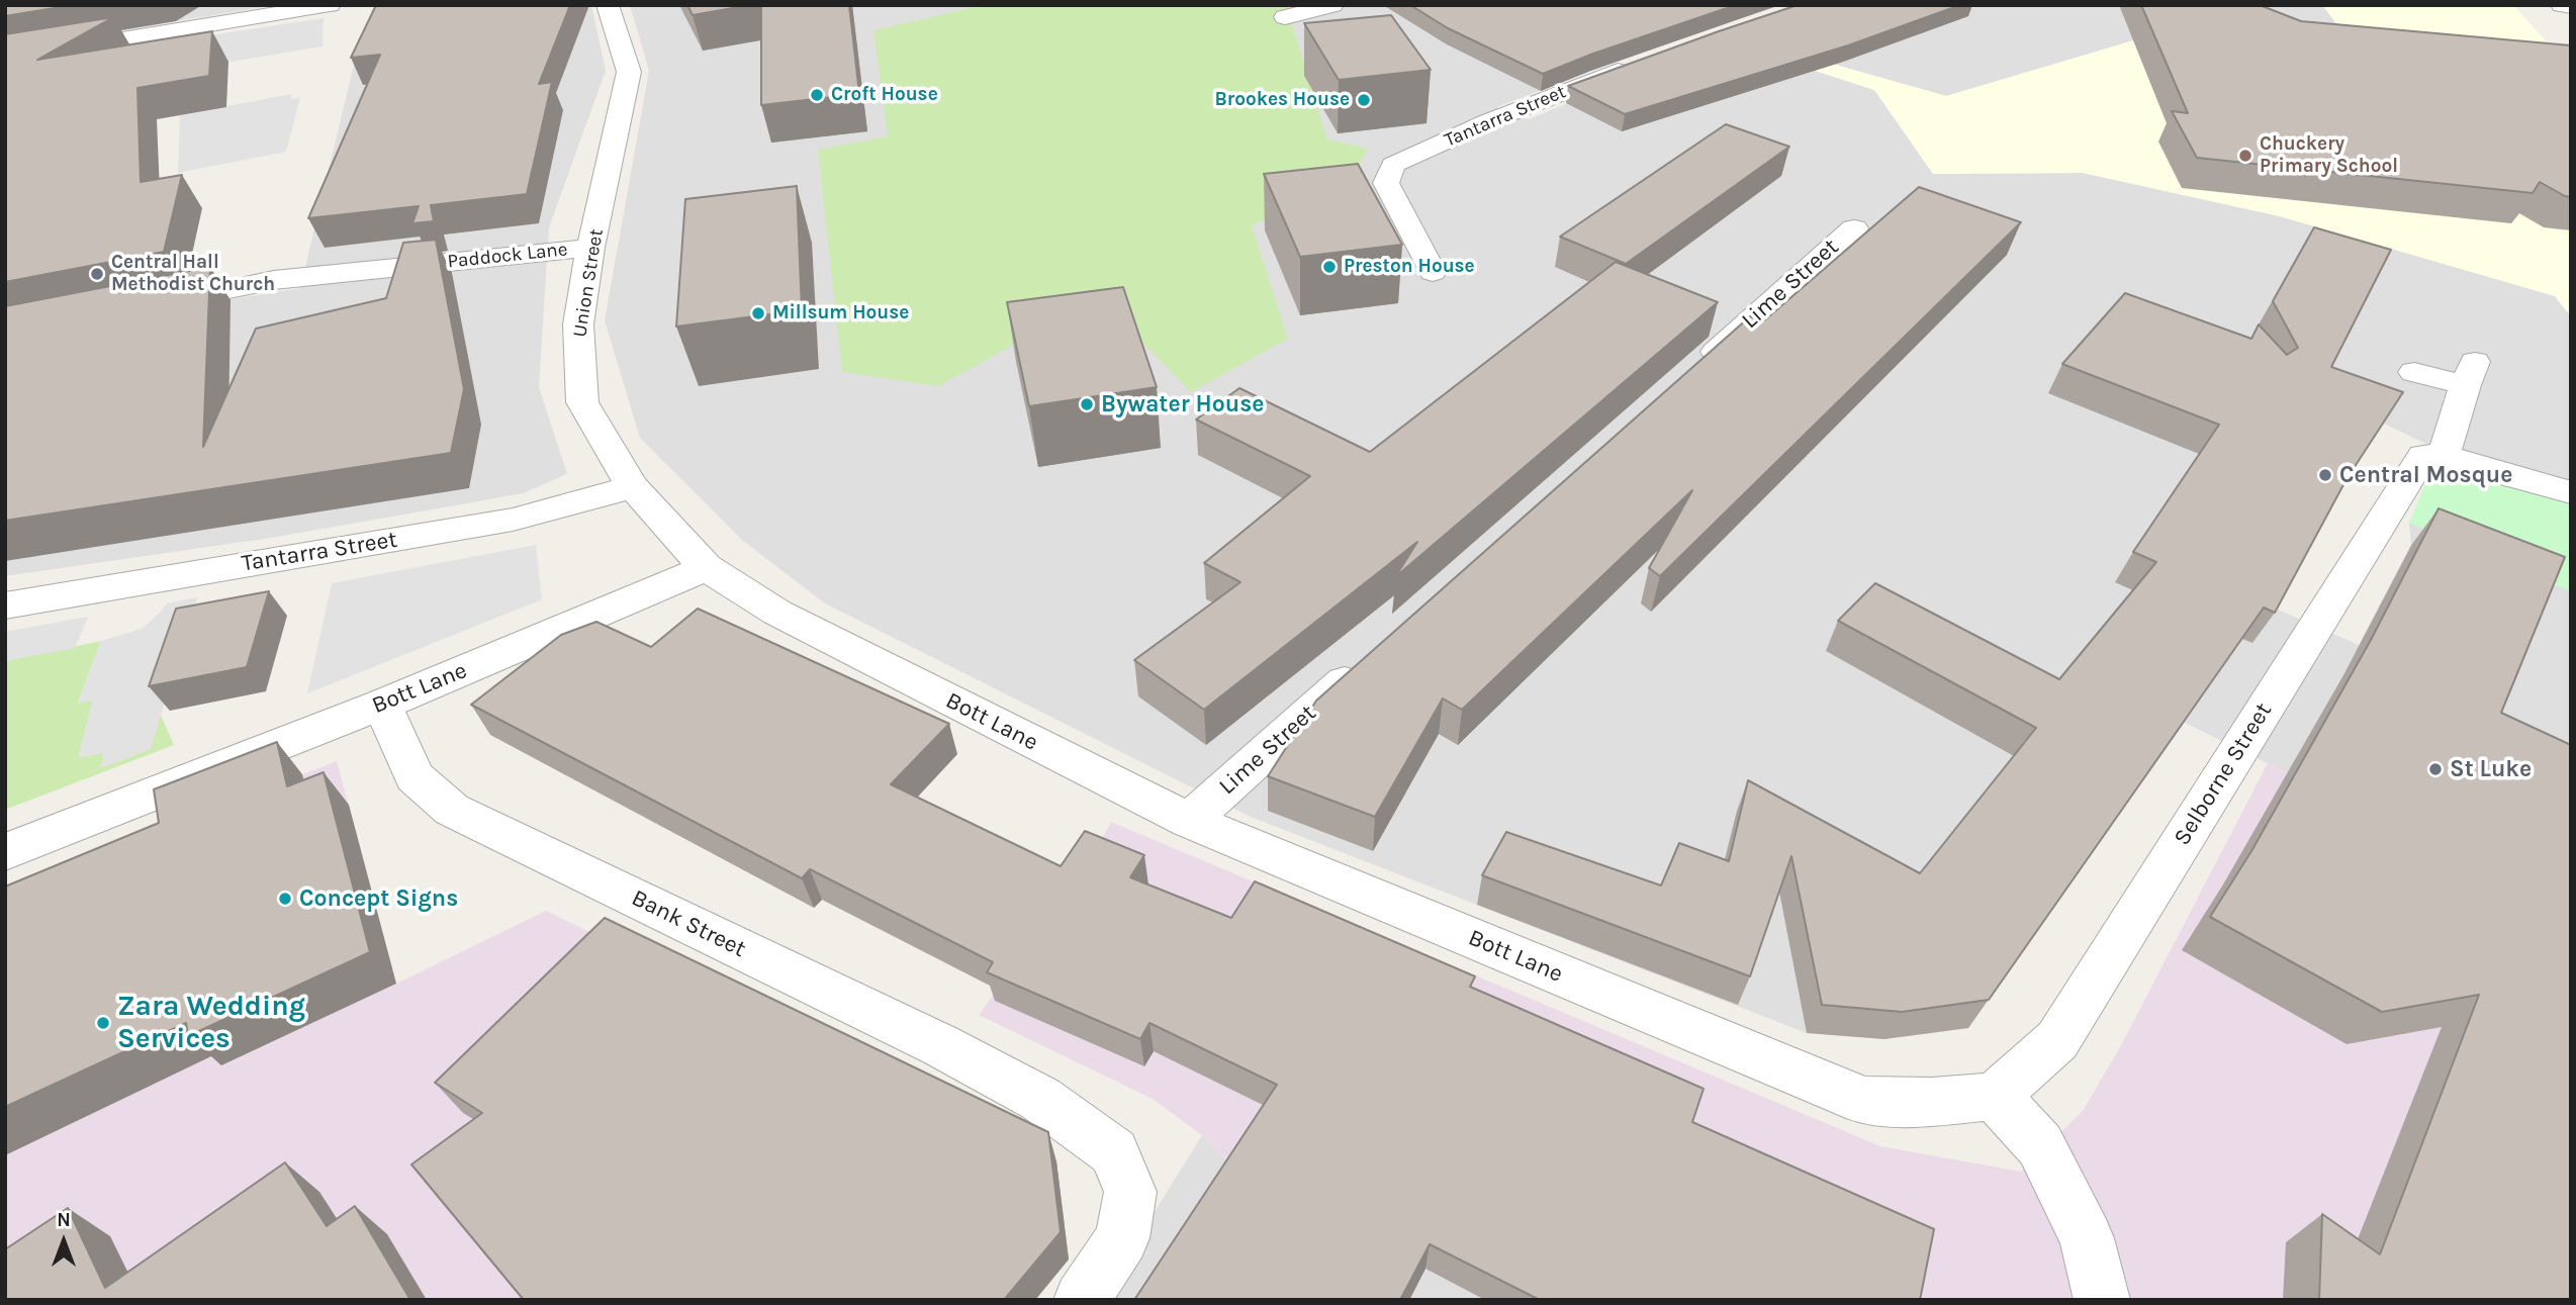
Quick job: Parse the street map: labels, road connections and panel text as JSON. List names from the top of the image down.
{
  "streets": {
    "street": [
      "Tantarra Street",
      "Paddock Lane",
      "Union Street",
      "Lime Street",
      "Bott Lane",
      "Selborne Street",
      "Bank Street"
    ]
  },
  "crossings": [
    ["Tantarra Street", "Union Street"],
    ["Paddock Lane", "Union Street"],
    ["Union Street", "Bott Lane"],
    ["Lime Street", "Bott Lane"],
    ["Bott Lane", "Selborne Street"],
    ["Bott Lane", "Bank Street"]
  ],
  "places": [
    "Croft House",
    "Brookes House",
    "Chuckery Primary School",
    "Preston House",
    "Central Hall Methodist Church",
    "Millsum House",
    "Bywater House",
    "Central Mosque",
    "St Luke",
    "Concept Signs",
    "Zara Wedding Services"
  ],
  "north": "top"
}
